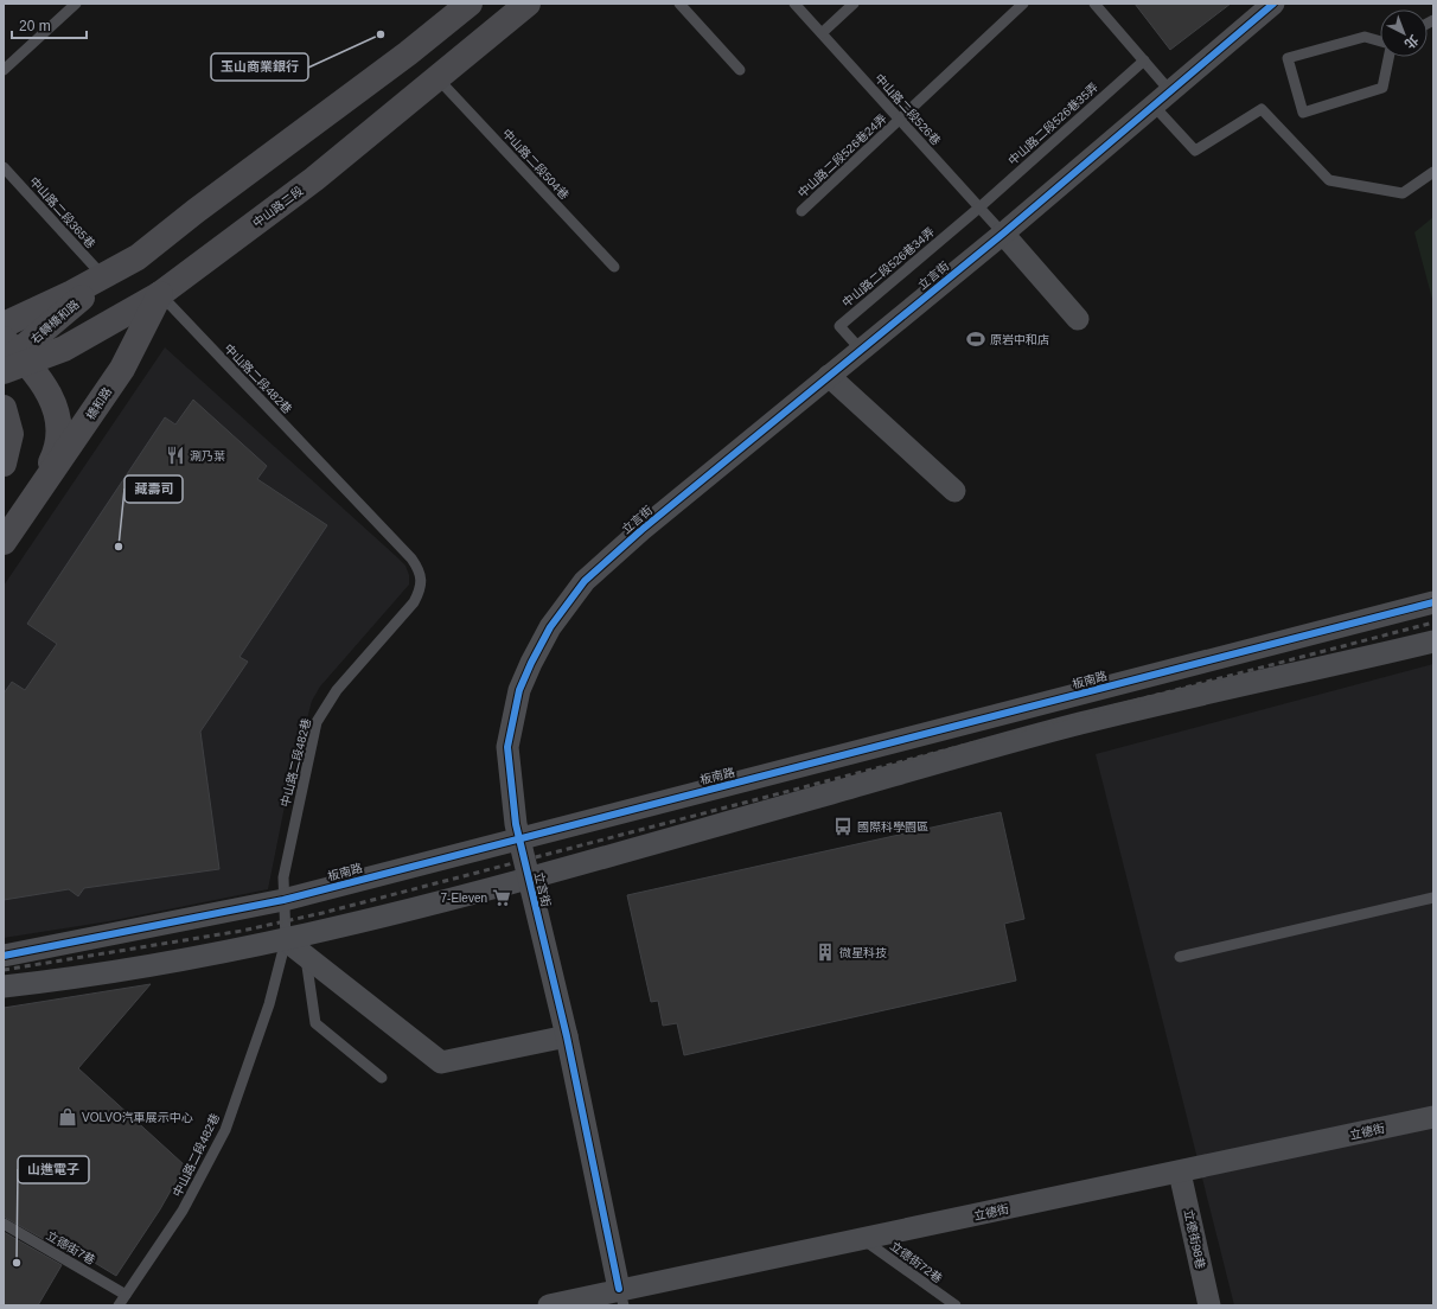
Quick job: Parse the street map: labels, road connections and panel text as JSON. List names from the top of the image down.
{
  "streets": {
    "main road": ["中山路二段", "右轉橋和路", "橋和路"],
    "street": [
      "立言街",
      "板南路",
      "立德街",
      "立德街98巷"
    ],
    "lane": [
      "中山路二段526巷",
      "中山路二段526巷35弄",
      "中山路二段526巷24弄",
      "中山路二段504巷",
      "中山路二段365巷",
      "中山路二段526巷34弄",
      "中山路二段482巷",
      "立德街7巷",
      "立德街72巷"
    ]
  },
  "crossings": [
    ["中山路二段526巷", "中山路二段526巷35弄"],
    ["中山路二段526巷", "中山路二段526巷24弄"],
    ["中山路二段526巷", "中山路二段526巷34弄"],
    ["中山路二段526巷", "立言街"],
    ["中山路二段526巷35弄", "中山路二段526巷34弄"],
    ["中山路二段504巷", "中山路二段"],
    ["中山路二段", "右轉橋和路"],
    ["中山路二段", "中山路二段482巷"],
    ["中山路二段", "橋和路"],
    ["中山路二段365巷", "右轉橋和路"],
    ["中山路二段526巷34弄", "立言街"],
    ["立言街", "板南路"],
    ["立言街", "立德街"],
    ["右轉橋和路", "橋和路"],
    ["中山路二段482巷", "橋和路"],
    ["中山路二段482巷", "板南路"],
    ["中山路二段482巷", "立德街7巷"],
    ["立德街", "立德街98巷"],
    ["立德街", "立德街72巷"]
  ],
  "places": {
    "other": ["玉山商業銀行", "藏壽司", "山進電子"],
    "sports": ["原岩中和店"],
    "restaurant": ["涮乃葉"],
    "bus stop": ["國際科學園區"],
    "supermarket": ["7-Eleven"],
    "building": ["微星科技"],
    "shop": ["VOLVO汽車展示中心"]
  },
  "scale_bar": "20 m",
  "north": "bottom right"
}
